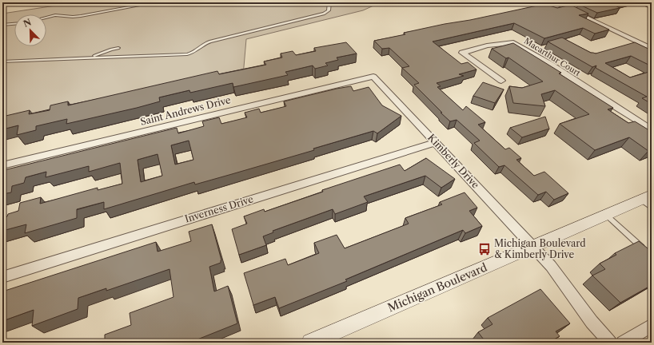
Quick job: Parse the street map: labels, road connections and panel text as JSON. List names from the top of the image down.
{
  "streets": {
    "street": [
      "Macarthur Court",
      "Saint Andrews Drive",
      "Kimberly Drive",
      "Inverness Drive",
      "Michigan Boulevard"
    ]
  },
  "crossings": [
    ["Saint Andrews Drive", "Kimberly Drive"],
    ["Kimberly Drive", "Inverness Drive"],
    ["Kimberly Drive", "Michigan Boulevard"]
  ],
  "places": {
    "bus stop": ["Michigan Boulevard & Kimberly Drive"]
  },
  "north": "top left"
}
